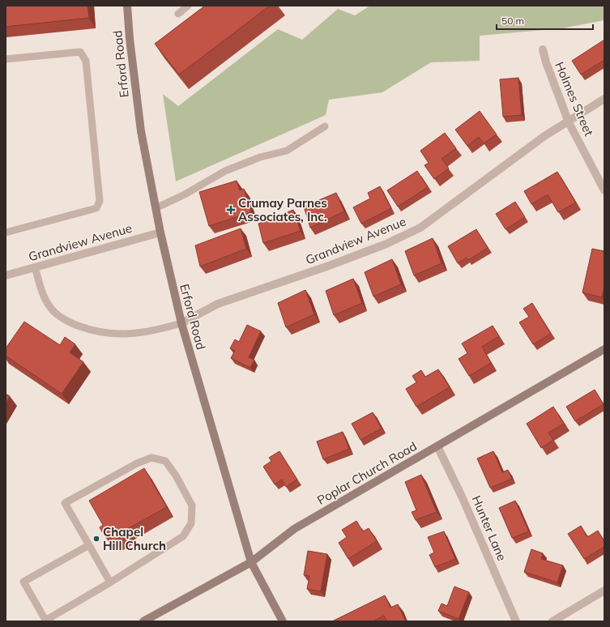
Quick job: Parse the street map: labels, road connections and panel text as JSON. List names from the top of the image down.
{
  "streets": {
    "street": [
      "Erford Road",
      "Holmes Street",
      "Grandview Avenue",
      "Poplar Church Road",
      "Hunter Lane"
    ]
  },
  "crossings": [
    ["Erford Road", "Grandview Avenue"],
    ["Erford Road", "Poplar Church Road"],
    ["Holmes Street", "Grandview Avenue"],
    ["Poplar Church Road", "Hunter Lane"]
  ],
  "places": {
    "health": ["Crumay Parnes Associates, Inc."],
    "other": ["Chapel Hill Church"]
  },
  "scale_bar": "50 m"
}
